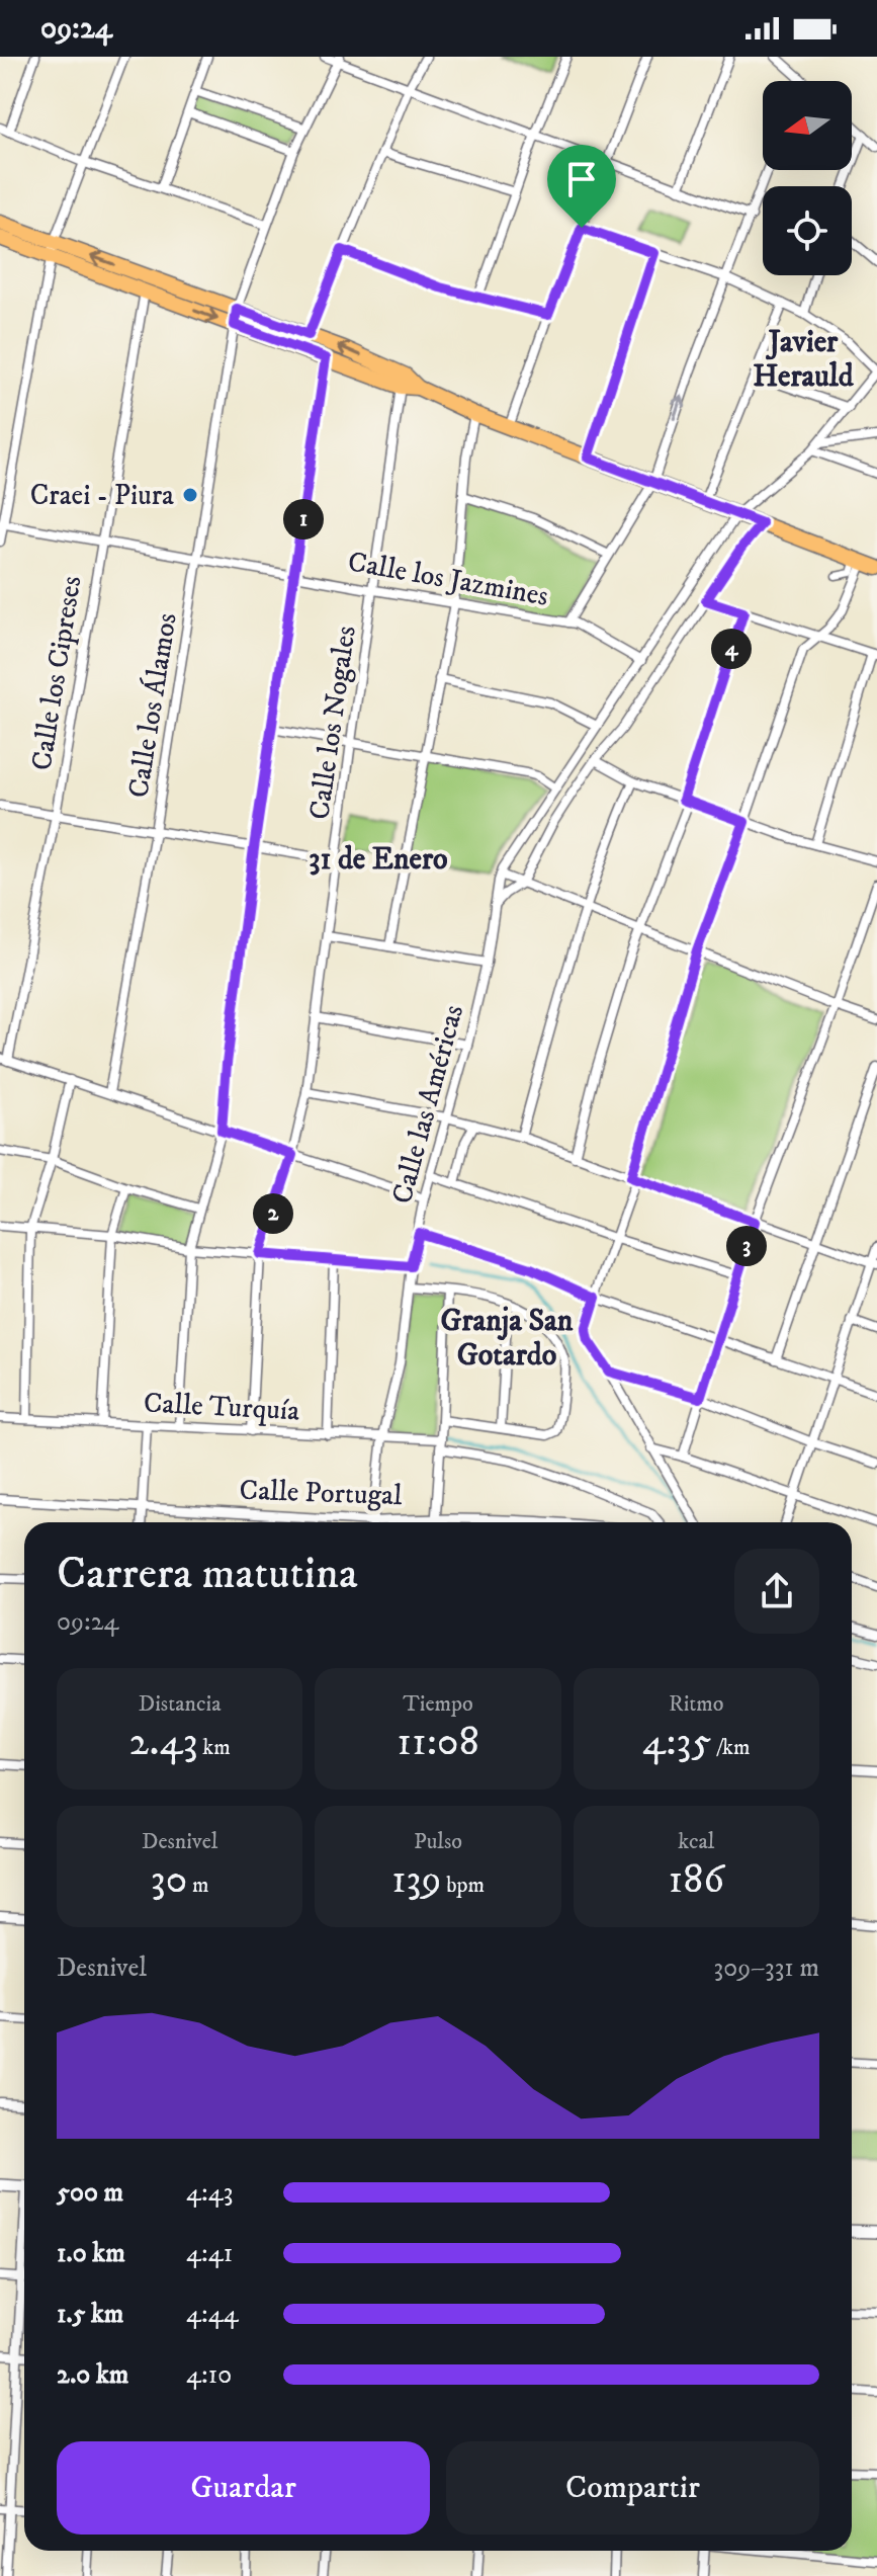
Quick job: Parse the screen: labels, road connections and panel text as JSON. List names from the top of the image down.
{
  "streets": {
    "street": [
      "Calle los Jazmines",
      "Calle los Cipreses",
      "Calle los Álamos",
      "Calle los Nogales",
      "Calle las Américas",
      "Calle Turquía",
      "Calle Portugal"
    ]
  },
  "crossings": [
    ["Calle los Jazmines", "Calle los Cipreses"],
    ["Calle los Jazmines", "Calle los Álamos"],
    ["Calle los Jazmines", "Calle los Nogales"],
    ["Calle los Nogales", "Calle Turquía"],
    ["Calle las Américas", "Calle Turquía"]
  ],
  "districts": ["Javier Herauld", "31 de Enero", "Granja San Gotardo"],
  "places": ["Craei - Piura"],
  "north": "left",
  "page": {
    "status": "09:24",
    "pins": [
      "1",
      "4",
      "2",
      "3"
    ],
    "heading": ["Carrera matutina", "09:24"],
    "stats": [
      ["Distancia", "2.43 km"],
      ["Tiempo", "11:08"],
      ["Ritmo", "4:35 /km"],
      ["Desnivel", "30 m"],
      ["Pulso", "139 bpm"],
      ["kcal", "186"]
    ],
    "chart": ["Desnivel", "309–331 m"],
    "list": [
      {
        "name": "500 m",
        "note": "4:43"
      },
      {
        "name": "1.0 km",
        "note": "4:41"
      },
      {
        "name": "1.5 km",
        "note": "4:44"
      },
      {
        "name": "2.0 km",
        "note": "4:10"
      }
    ],
    "buttons": ["Guardar", "Compartir"]
  }
}
